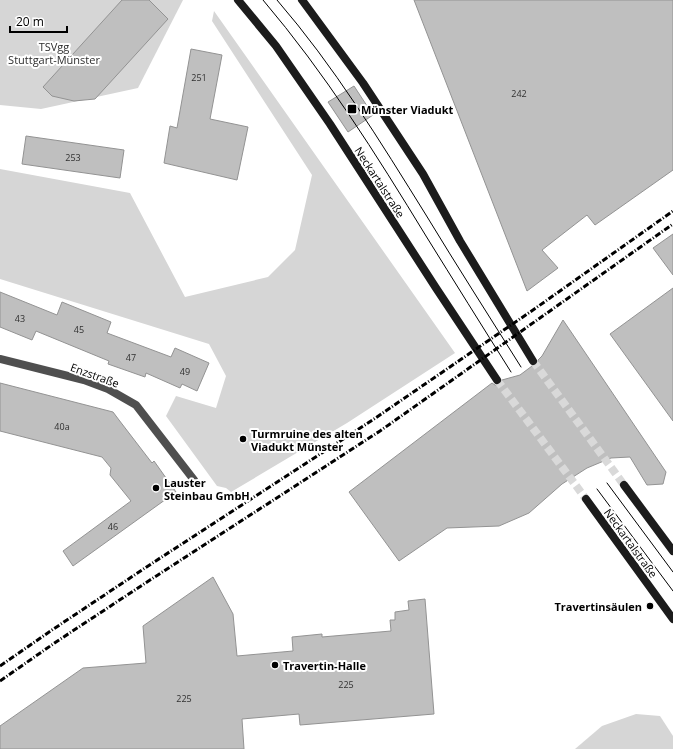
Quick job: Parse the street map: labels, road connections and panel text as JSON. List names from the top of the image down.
{
  "streets": {
    "main road": ["Neckartalstraße"],
    "street": ["Enzstraße"]
  },
  "parks": ["TSVgg Stuttgart-Münster"],
  "places": {
    "transit": ["Münster Viadukt"],
    "other": [
      "Turmruine des alten Viadukt Münster",
      "Lauster Steinbau GmbH",
      "Travertinsäulen",
      "Travertin-Halle"
    ]
  },
  "house_numbers": [
    "251",
    "242",
    "253",
    "43",
    "45",
    "47",
    "49",
    "40a",
    "46",
    "225",
    "225"
  ],
  "scale_bar": "20 m"
}
